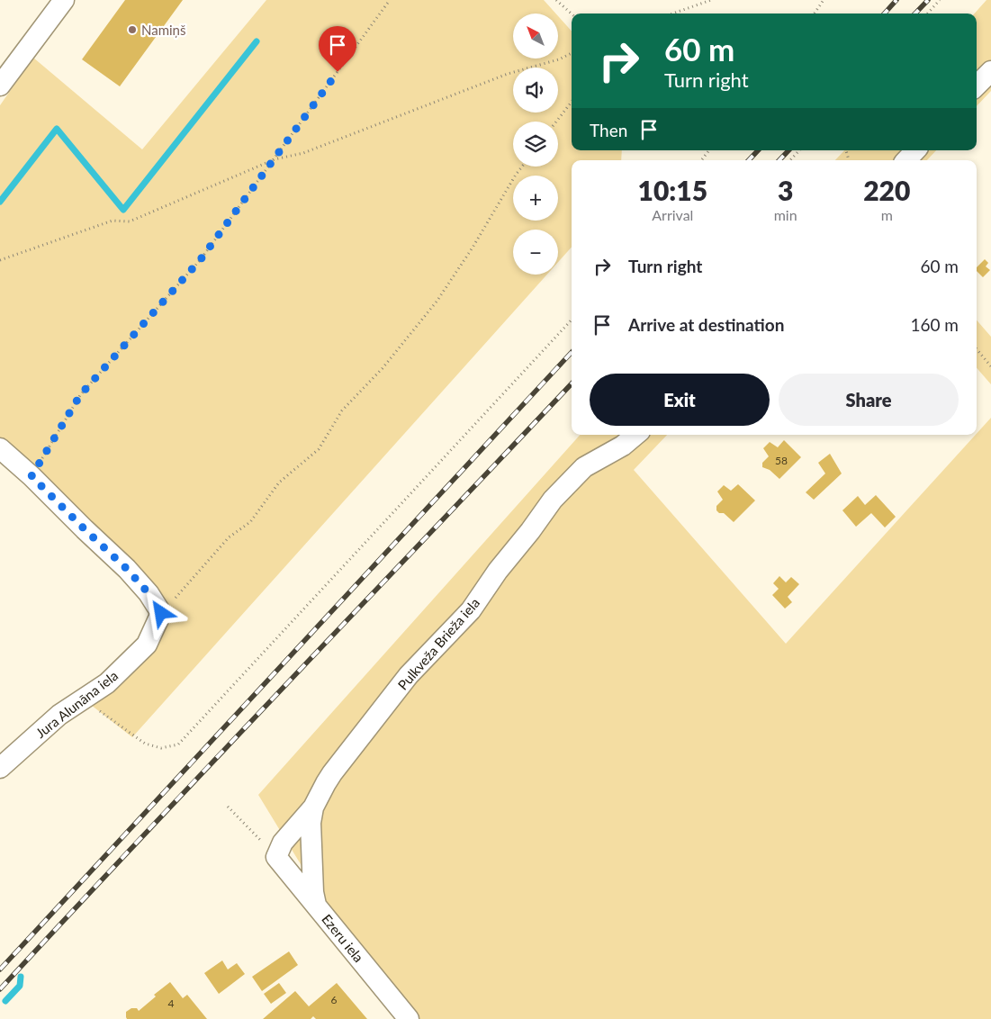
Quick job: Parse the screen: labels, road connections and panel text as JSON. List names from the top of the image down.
{
  "streets": {
    "street": ["Pulkveža Brieža iela", "Jura Alunāna iela", "Ezeru iela"]
  },
  "crossings": [
    ["Pulkveža Brieža iela", "Ezeru iela"]
  ],
  "places": ["Namiņš"],
  "house_numbers": ["58", "6", "4"],
  "north": "top left",
  "page": {
    "map_buttons": ["+", "−"],
    "turn": ["60 m", "Turn right"],
    "then": "Then",
    "eta": [
      "10:15",
      "Arrival",
      "3",
      "min",
      "220",
      "m"
    ],
    "list": [
      {
        "name": "Turn right",
        "value": "60 m"
      },
      {
        "name": "Arrive at destination",
        "value": "160 m"
      }
    ],
    "buttons": ["Exit", "Share"]
  }
}
